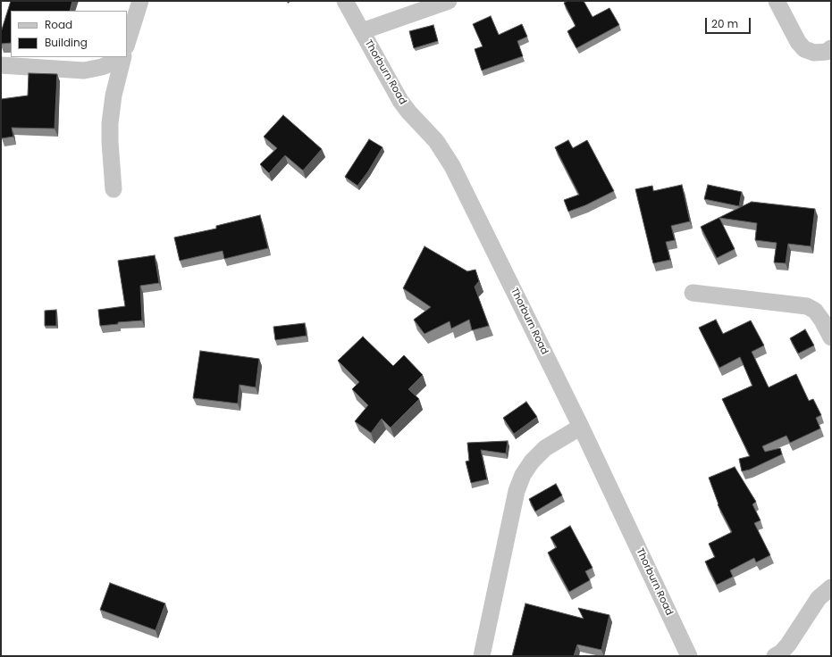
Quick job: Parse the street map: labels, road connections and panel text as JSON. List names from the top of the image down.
{
  "streets": {
    "street": ["Thorburn Road"]
  },
  "legend": ["Road", "Building"],
  "scale_bar": "20 m"
}
